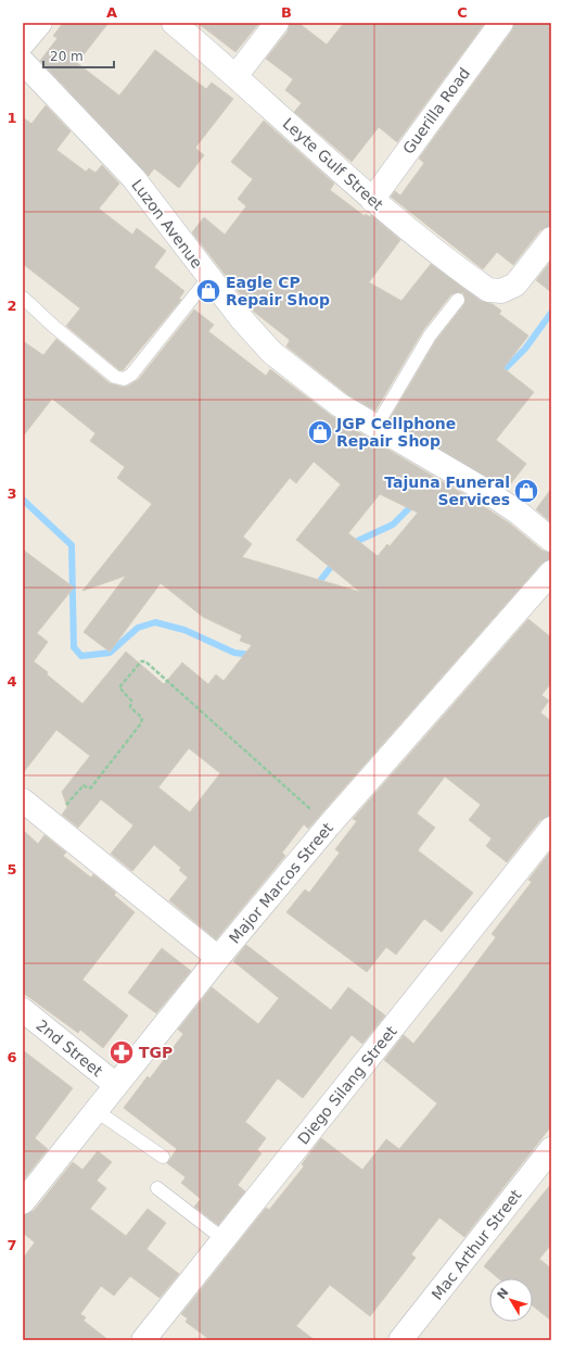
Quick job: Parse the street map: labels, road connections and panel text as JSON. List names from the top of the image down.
{
  "streets": {
    "street": [
      "Guerilla Road",
      "Leyte Gulf Street",
      "Luzon Avenue",
      "Major Marcos Street",
      "2nd Street",
      "Diego Silang Street",
      "Mac Arthur Street"
    ]
  },
  "crossings": [
    ["Guerilla Road", "Leyte Gulf Street"],
    ["Major Marcos Street", "2nd Street"]
  ],
  "places": {
    "shop": ["Eagle CP Repair Shop", "JGP Cellphone Repair Shop", "Tajuna Funeral Services"],
    "pharmacy": ["TGP"]
  },
  "scale_bar": "20 m",
  "north": "top left",
  "grid": {
    "columns": ["A", "B", "C"],
    "rows": [
      "1",
      "2",
      "3",
      "4",
      "5",
      "6",
      "7"
    ]
  }
}
